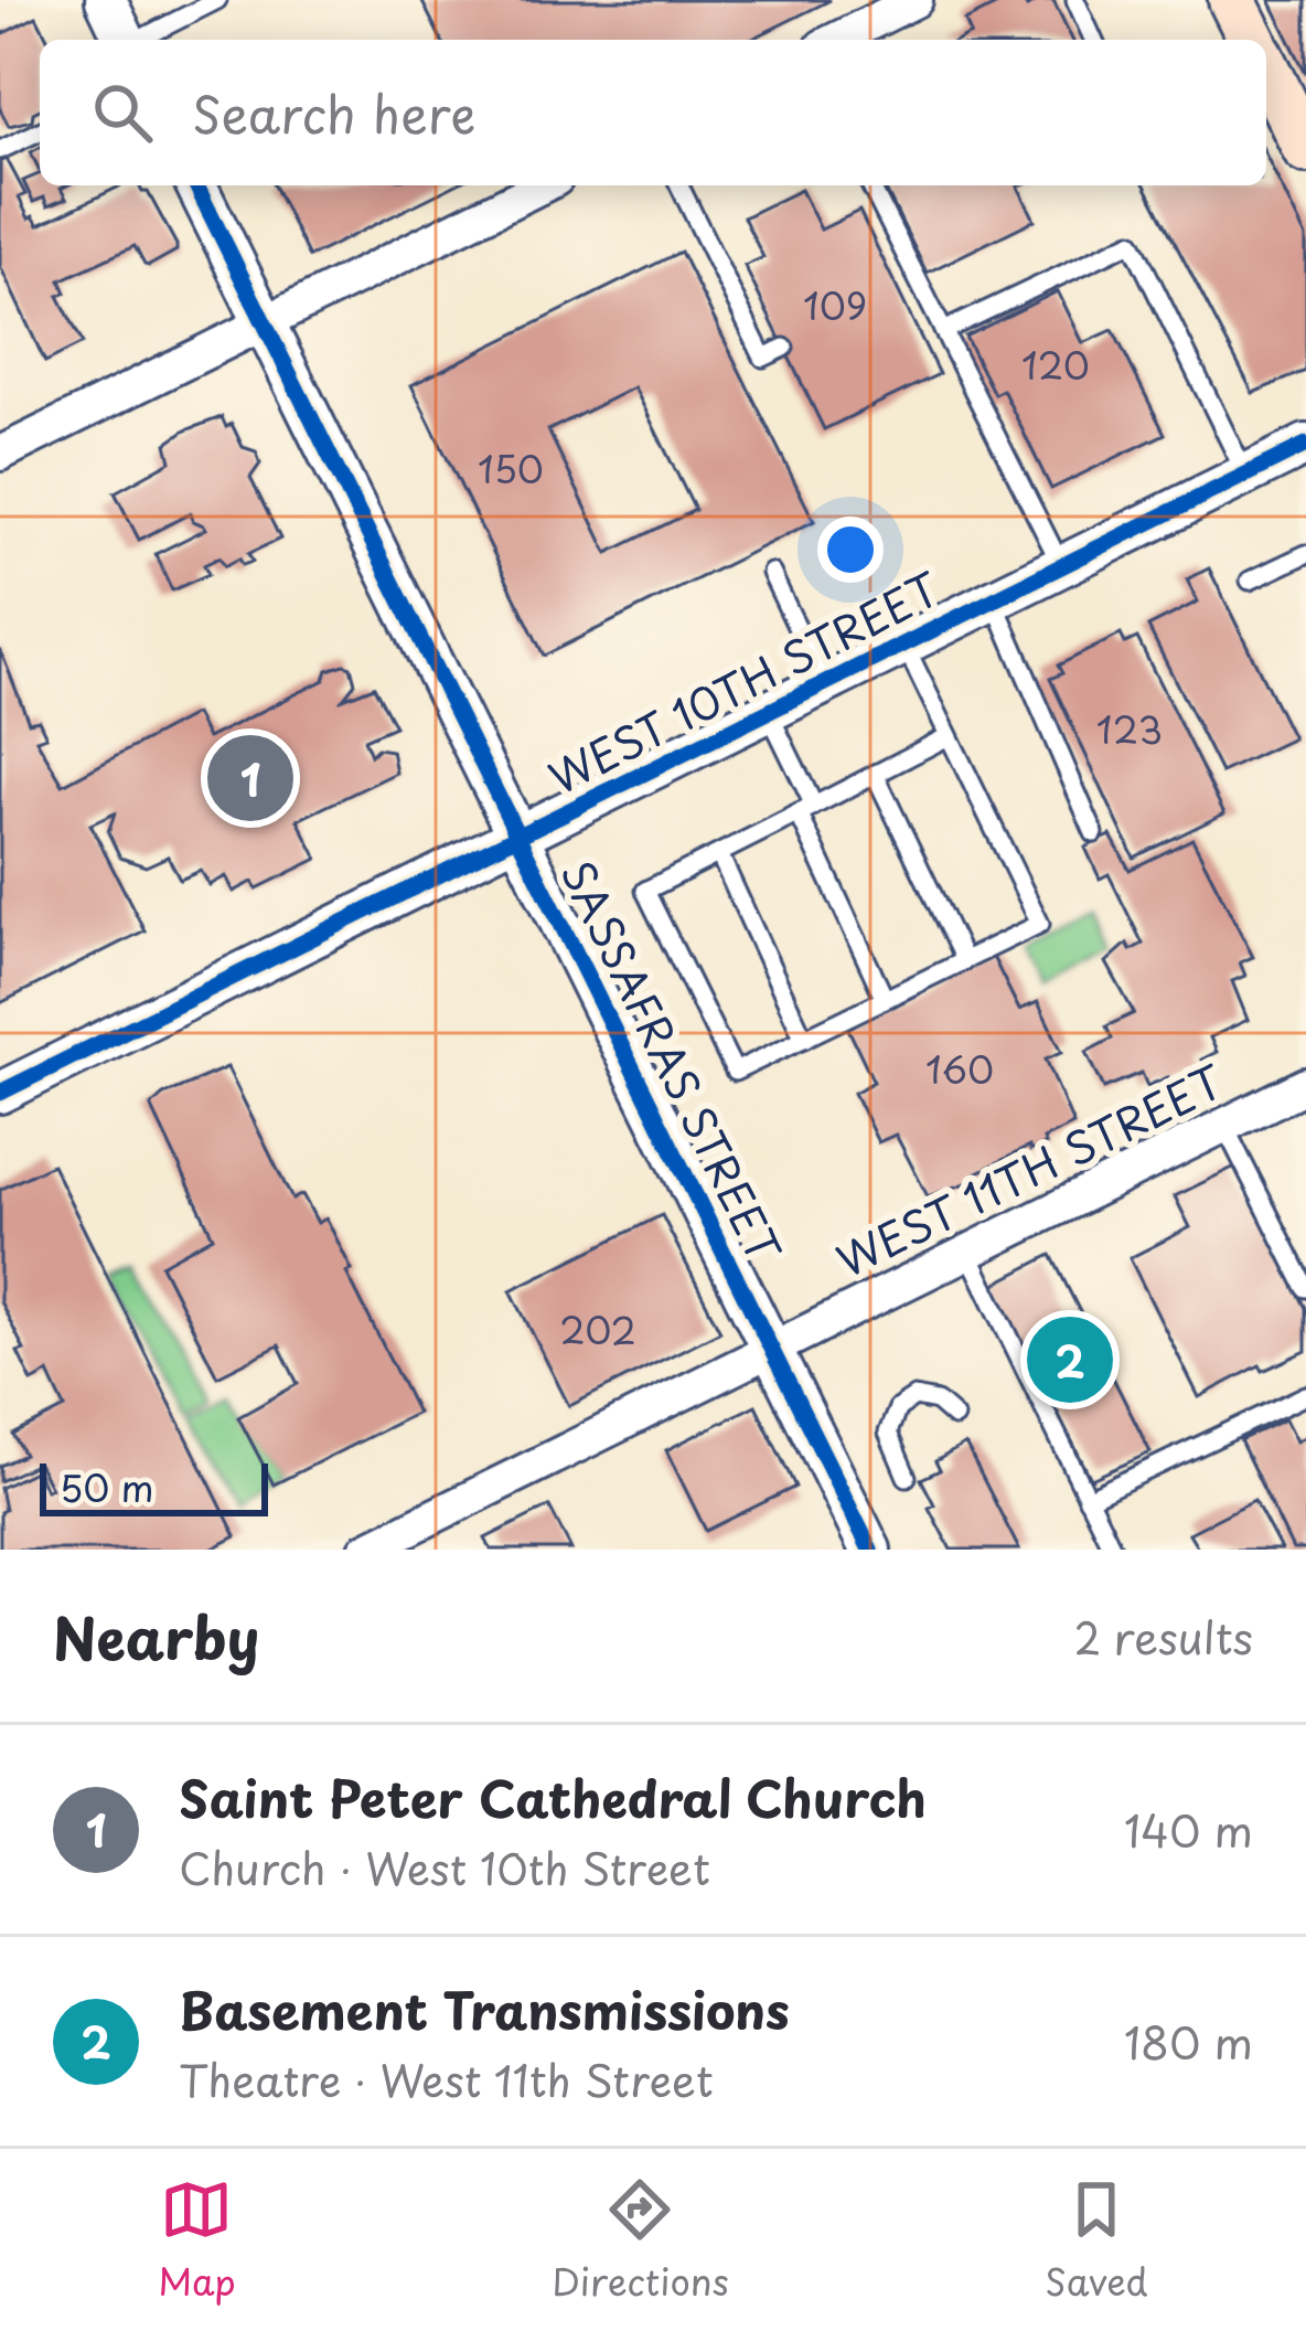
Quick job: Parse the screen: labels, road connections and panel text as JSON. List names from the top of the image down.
{
  "streets": {
    "street": ["WEST 10TH STREET", "SASSAFRAS STREET", "WEST 11TH STREET"]
  },
  "crossings": [
    ["WEST 10TH STREET", "SASSAFRAS STREET"],
    ["SASSAFRAS STREET", "WEST 11TH STREET"]
  ],
  "house_numbers": [
    "109",
    "120",
    "150",
    "123",
    "160",
    "202"
  ],
  "scale_bar": "50 m",
  "page": {
    "search": "Search here",
    "pins": ["1", "2"],
    "scale": "50 m",
    "heading": ["Nearby", "2 results"],
    "list": [
      {
        "mark": "1",
        "name": "Saint Peter Cathedral Church",
        "note": "Church · West 10th Street",
        "value": "140 m"
      },
      {
        "mark": "2",
        "name": "Basement Transmissions",
        "note": "Theatre · West 11th Street",
        "value": "180 m"
      }
    ],
    "nav": ["Map", "Directions", "Saved"]
  }
}
